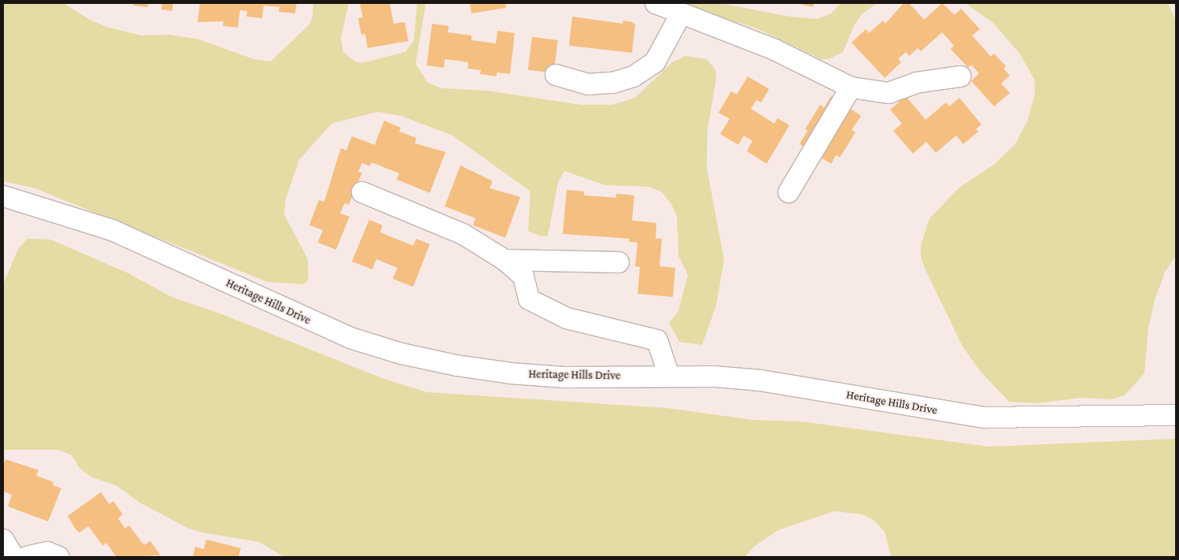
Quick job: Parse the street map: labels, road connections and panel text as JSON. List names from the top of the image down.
{
  "streets": {
    "street": ["Heritage Hills Drive"]
  }
}
